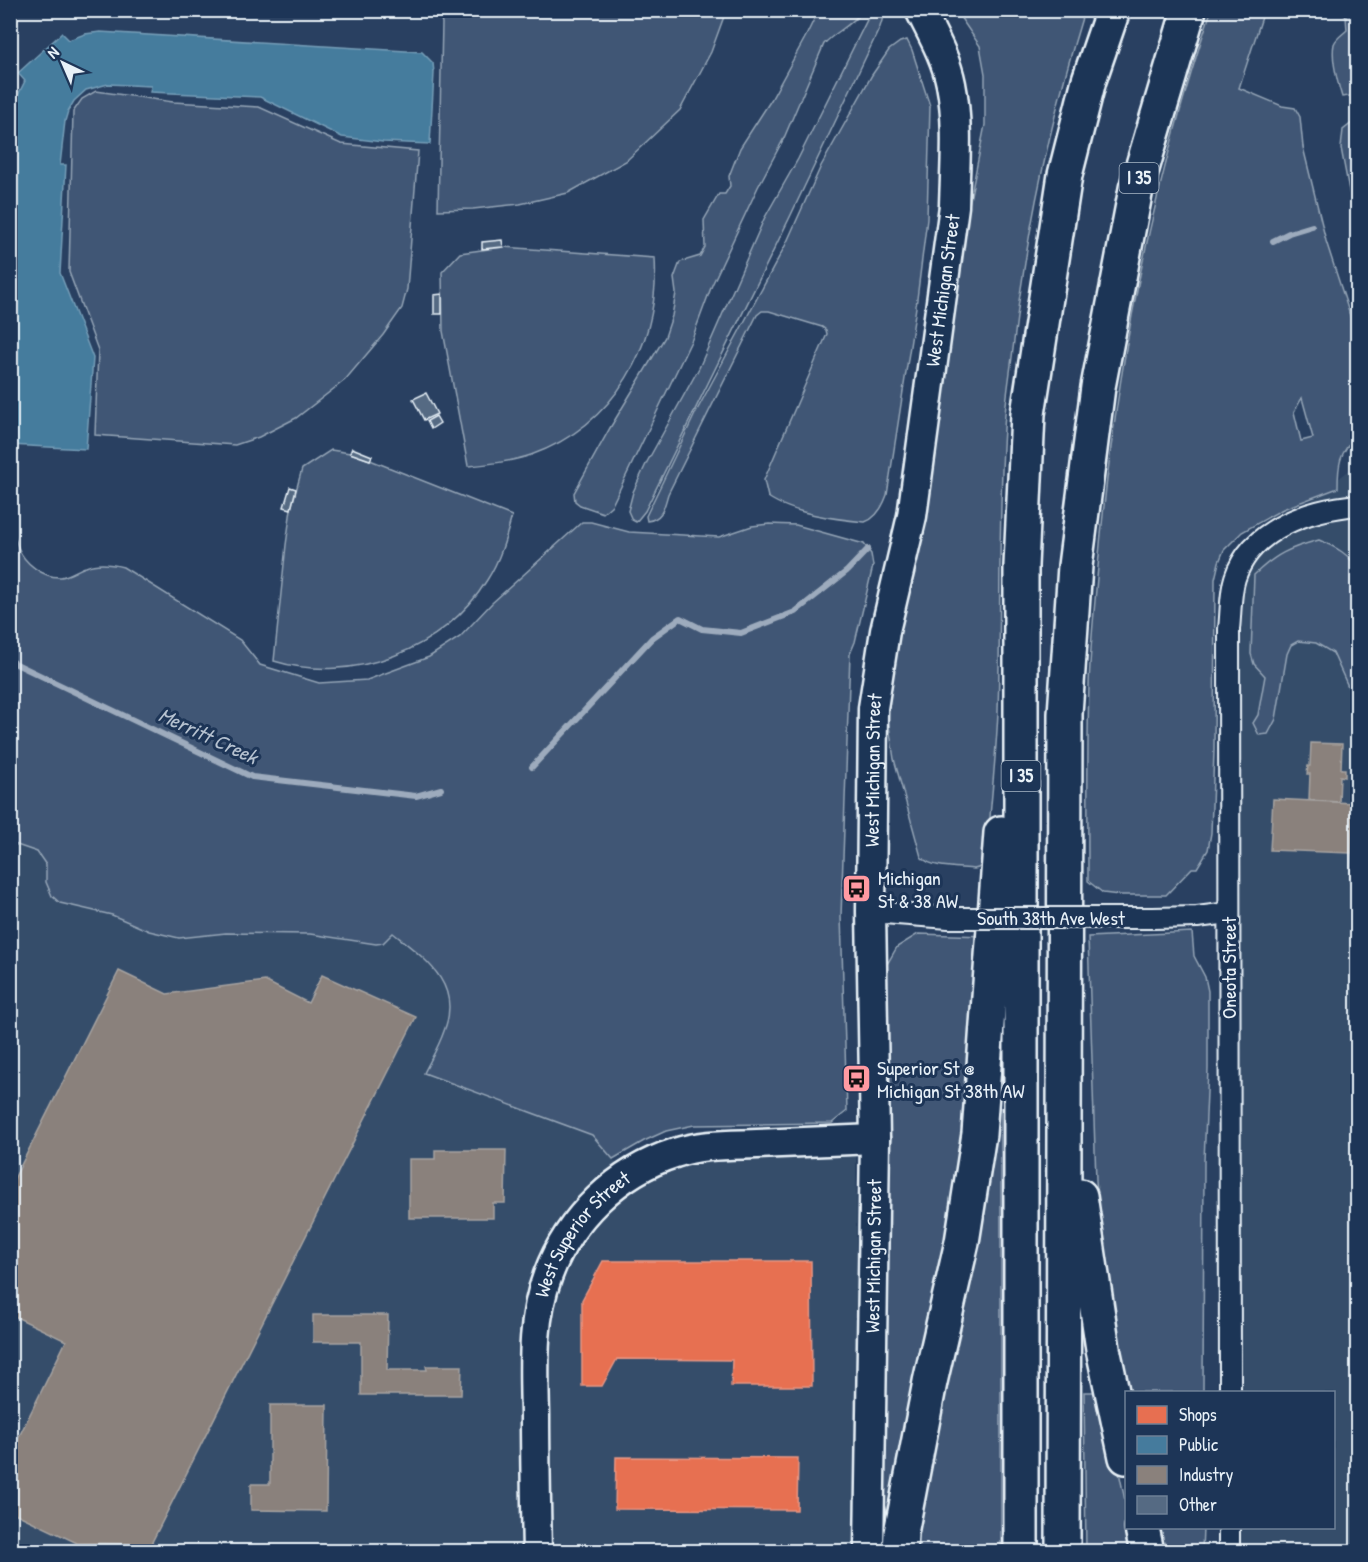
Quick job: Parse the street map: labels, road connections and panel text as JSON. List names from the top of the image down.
{
  "streets": {
    "highway": ["I 35"],
    "street": [
      "West Michigan Street",
      "South 38th Ave West",
      "Oneota Street",
      "West Superior Street"
    ]
  },
  "crossings": [
    ["West Michigan Street", "South 38th Ave West"],
    ["West Michigan Street", "West Superior Street"],
    ["South 38th Ave West", "Oneota Street"]
  ],
  "water": ["Merritt Creek"],
  "places": {
    "bus stop": ["Michigan St & 38 AW", "Superior St @ Michigan St 38th AW"]
  },
  "legend": [
    "Shops",
    "Public",
    "Industry",
    "Other"
  ],
  "north": "top left"
}
